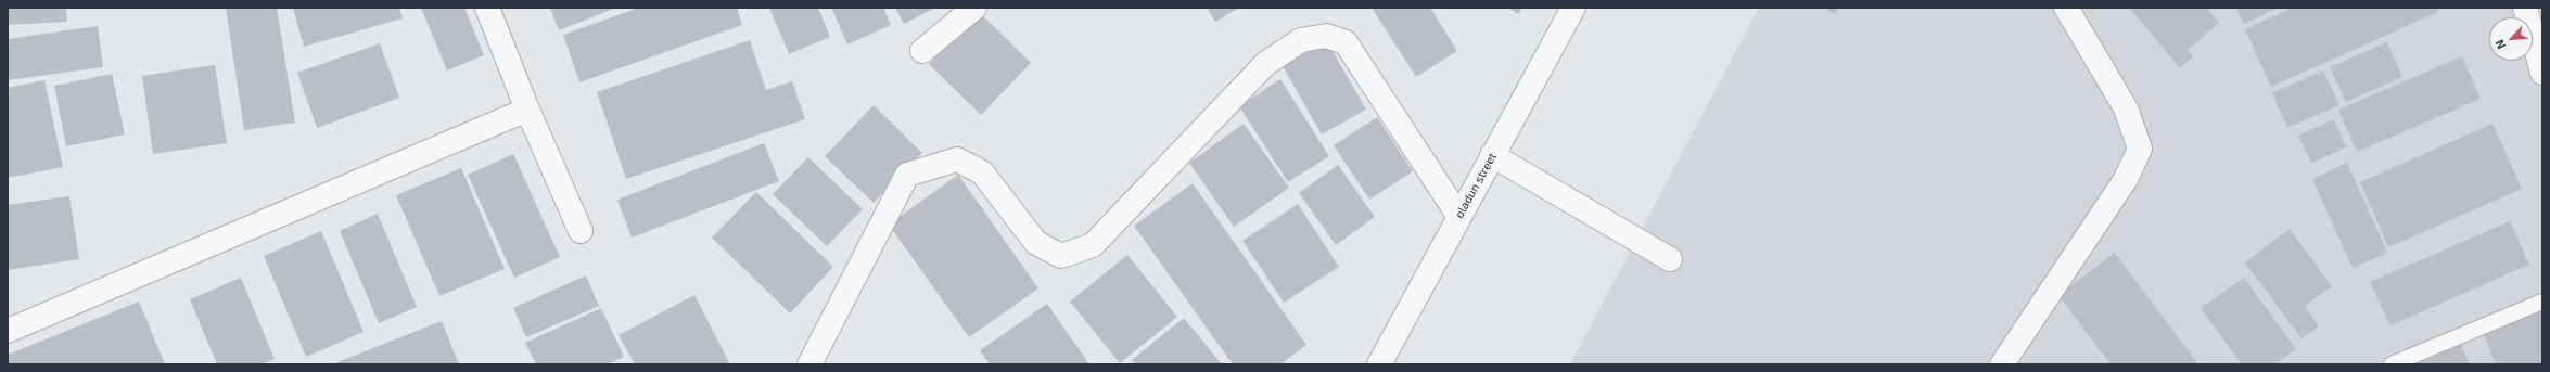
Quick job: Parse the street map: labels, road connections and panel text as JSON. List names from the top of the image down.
{
  "streets": {
    "street": ["oladun street"]
  },
  "north": "bottom left"
}
